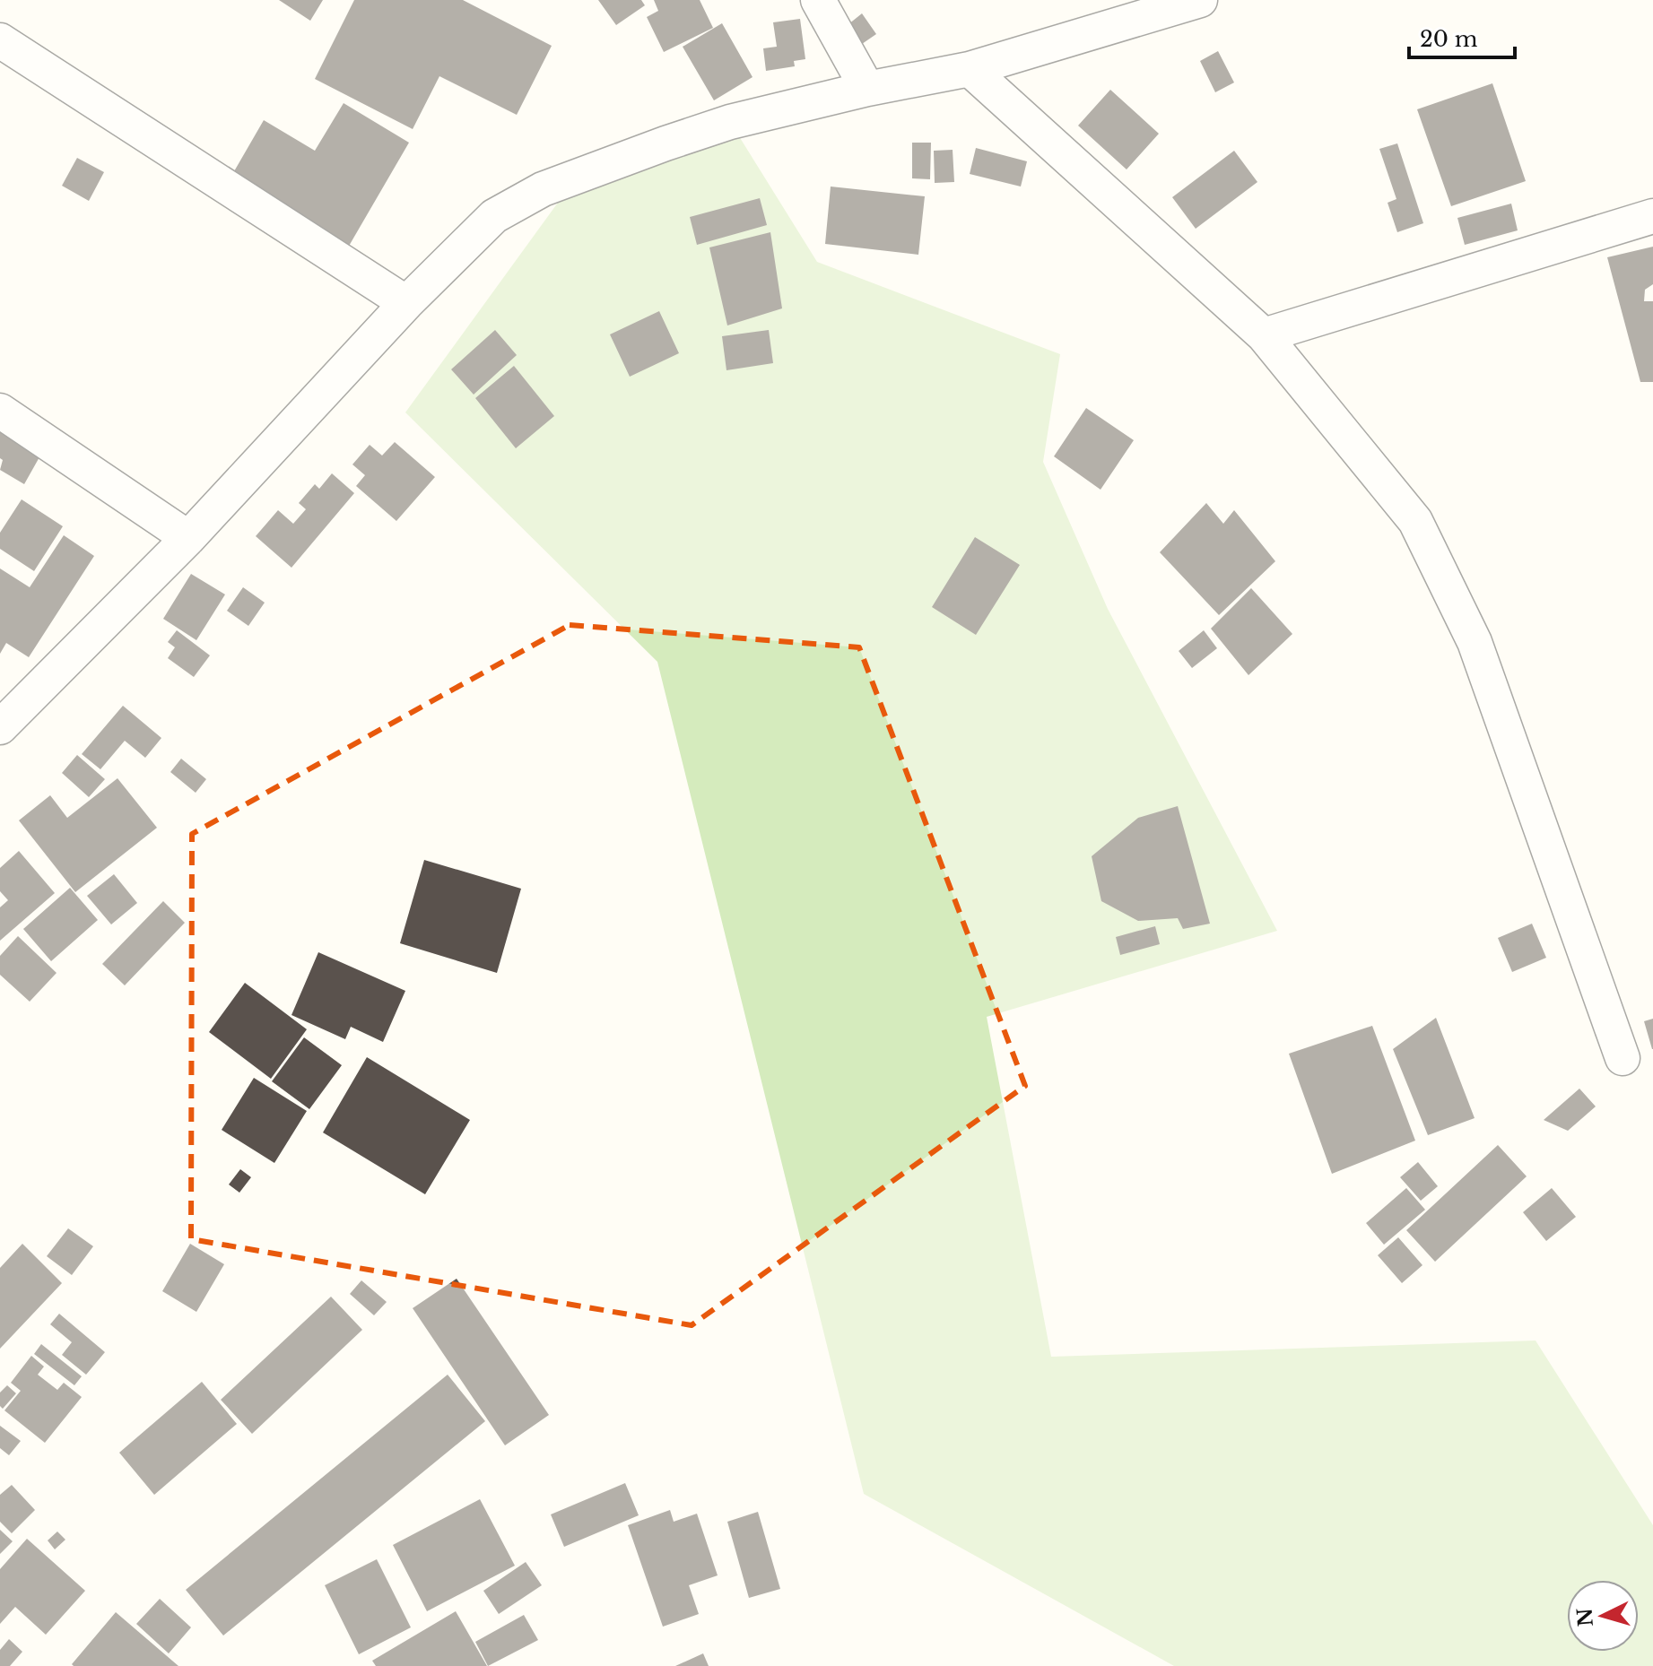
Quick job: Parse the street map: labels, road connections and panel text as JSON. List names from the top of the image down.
{
  "scale_bar": "20 m",
  "north": "left"
}
